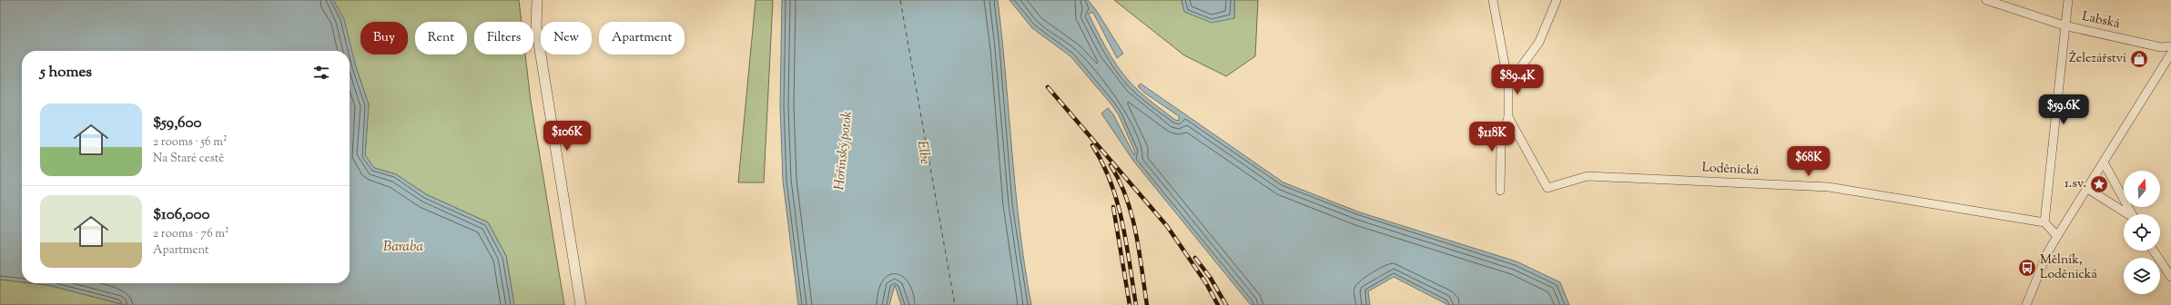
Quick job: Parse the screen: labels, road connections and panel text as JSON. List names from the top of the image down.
{
  "streets": {
    "street": ["Labská", "Loděnická"]
  },
  "water": ["Hořínský potok", "Elbe", "Baraba"],
  "places": {
    "shop": ["Železářství"],
    "place": ["1.sv."],
    "bus stop": ["Mělník, Loděnická"]
  },
  "north": "top",
  "page": {
    "chip": [
      "Buy",
      "Rent",
      "Filters",
      "New",
      "Apartment"
    ],
    "heading": "5 homes",
    "price": [
      "$89.4K",
      "$59.6K",
      "$106K",
      "$118K",
      "$68K"
    ],
    "list": [
      {
        "name": "$59,600",
        "note": "2 rooms · 56 m² · Na Staré cestě"
      },
      {
        "name": "$106,000",
        "note": "2 rooms · 76 m² · Apartment"
      }
    ]
  }
}
